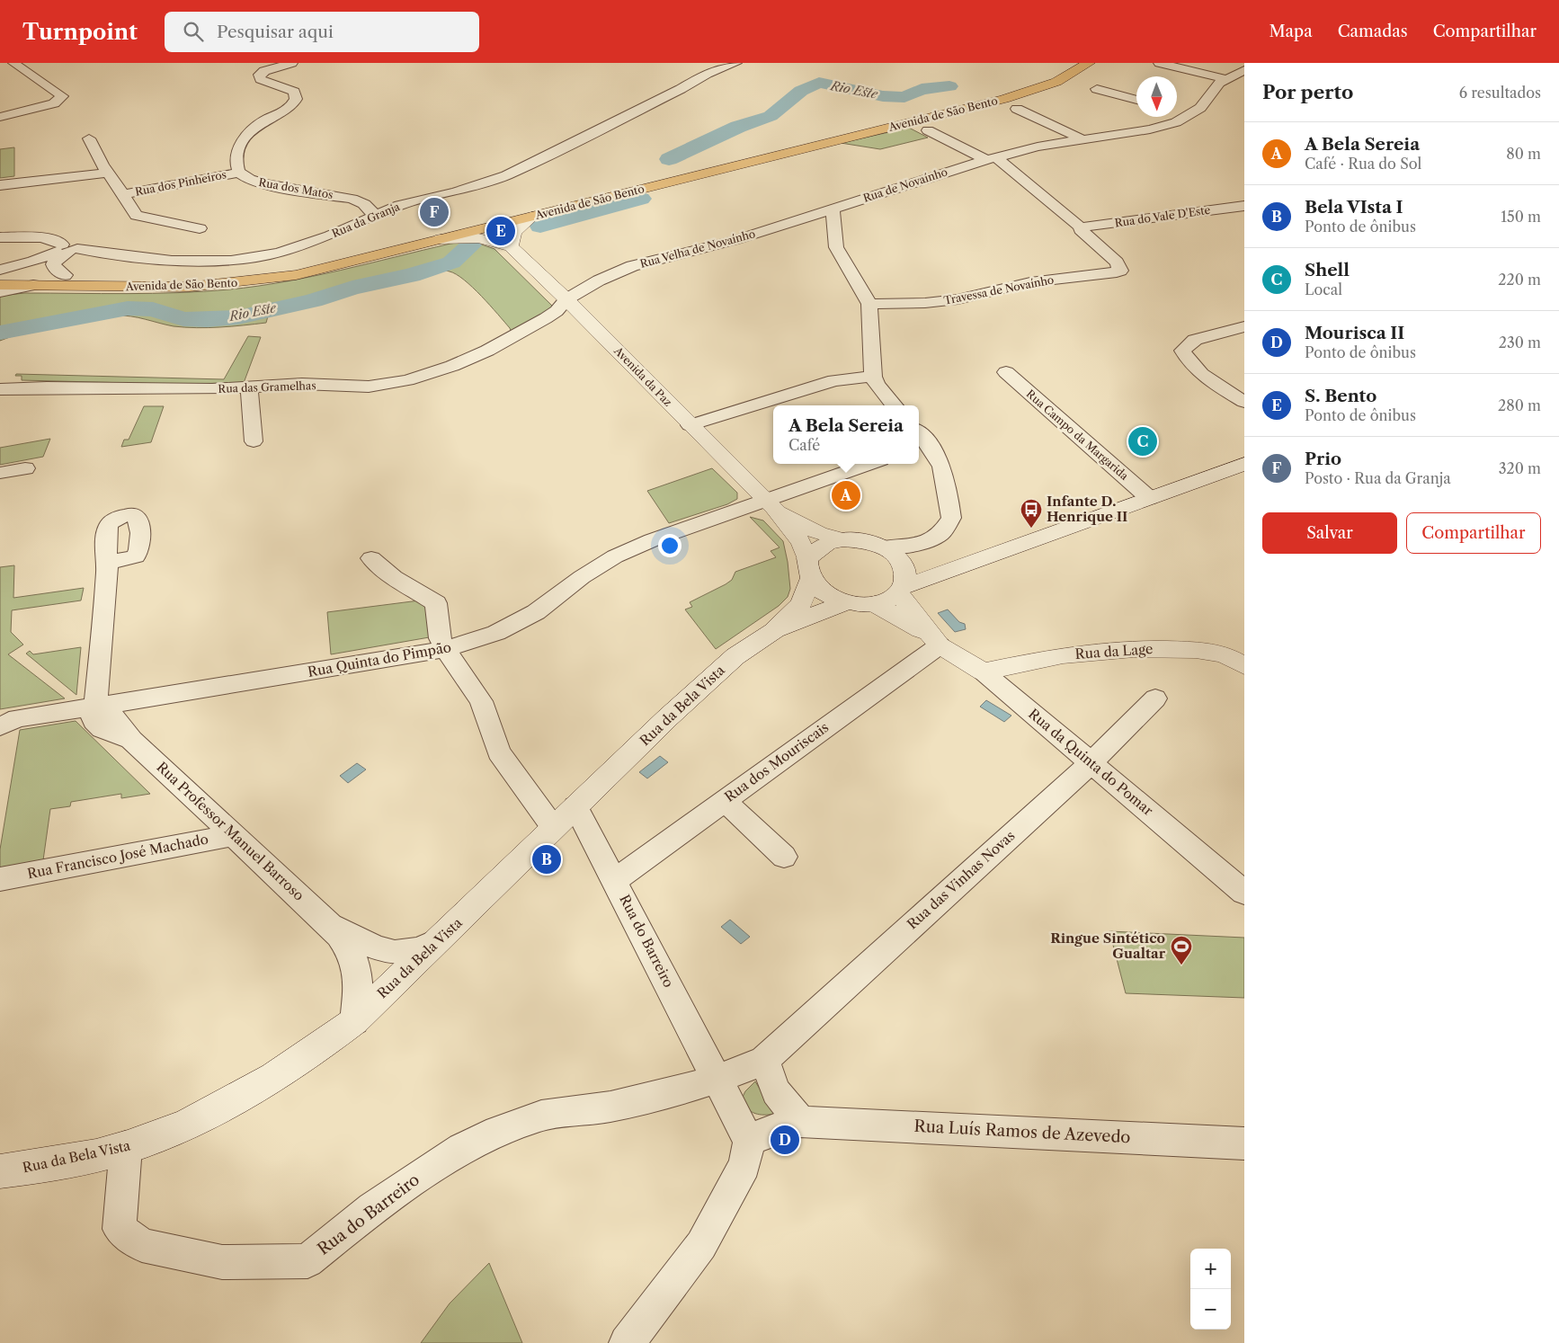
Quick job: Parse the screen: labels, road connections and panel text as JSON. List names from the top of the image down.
{
  "streets": {
    "main road": [
      "Avenida de São Bento",
      "Avenida da Paz",
      "Rua da Lage",
      "Rua da Bela Vista",
      "Rua da Quinta do Pomar"
    ],
    "street": [
      "Rua dos Pinheiros",
      "Rua de Novaínho",
      "Rua dos Matos",
      "Rua do Vale D'Este",
      "Rua da Granja",
      "Rua Velha de Novaínho",
      "Travessa de Novaínho",
      "Rua das Gramelhas",
      "Rua Campo da Margarida",
      "Rua Quinta do Pimpão",
      "Rua dos Mouriscais",
      "Rua Professor Manuel Barroso",
      "Rua Francisco José Machado",
      "Rua das Vinhas Novas",
      "Rua do Barreiro",
      "Rua Luís Ramos de Azevedo"
    ]
  },
  "crossings": [
    ["Avenida de São Bento", "Avenida da Paz"],
    ["Rua dos Pinheiros", "Rua dos Matos"],
    ["Rua de Novaínho", "Rua Velha de Novaínho"],
    ["Rua de Novaínho", "Travessa de Novaínho"],
    ["Rua dos Matos", "Rua da Granja"],
    ["Rua do Vale D'Este", "Travessa de Novaínho"],
    ["Rua Velha de Novaínho", "Avenida da Paz"],
    ["Rua Velha de Novaínho", "Rua das Gramelhas"],
    ["Avenida da Paz", "Rua das Gramelhas"],
    ["Avenida da Paz", "Rua Quinta do Pimpão"],
    ["Avenida da Paz", "Rua da Bela Vista"],
    ["Avenida da Paz", "Rua da Quinta do Pomar"],
    ["Rua da Lage", "Rua da Quinta do Pomar"],
    ["Rua Quinta do Pimpão", "Rua Professor Manuel Barroso"],
    ["Rua da Bela Vista", "Rua da Quinta do Pomar"],
    ["Rua da Bela Vista", "Rua do Barreiro"],
    ["Rua dos Mouriscais", "Rua da Quinta do Pomar"],
    ["Rua dos Mouriscais", "Rua do Barreiro"],
    ["Rua da Quinta do Pomar", "Rua das Vinhas Novas"],
    ["Rua Professor Manuel Barroso", "Rua Francisco José Machado"],
    ["Rua das Vinhas Novas", "Rua do Barreiro"],
    ["Rua do Barreiro", "Rua Luís Ramos de Azevedo"]
  ],
  "water": ["Rio Este"],
  "places": {
    "bus stop": ["Infante D. Henrique II"],
    "sports": ["Ringue Sintético Gualtar"]
  },
  "north": "bottom",
  "page": {
    "header": "Turnpoint",
    "search": "Pesquisar aqui",
    "nav": ["Mapa", "Camadas", "Compartilhar"],
    "heading": ["Por perto", "6 resultados"],
    "list": [
      {
        "mark": "A",
        "name": "A Bela Sereia",
        "note": "Café · Rua do Sol",
        "value": "80 m"
      },
      {
        "mark": "B",
        "name": "Bela VIsta I",
        "note": "Ponto de ônibus",
        "value": "150 m"
      },
      {
        "mark": "C",
        "name": "Shell",
        "note": "Local",
        "value": "220 m"
      },
      {
        "mark": "D",
        "name": "Mourisca II",
        "note": "Ponto de ônibus",
        "value": "230 m"
      },
      {
        "mark": "E",
        "name": "S. Bento",
        "note": "Ponto de ônibus",
        "value": "280 m"
      },
      {
        "mark": "F",
        "name": "Prio",
        "note": "Posto · Rua da Granja",
        "value": "320 m"
      }
    ],
    "pins": [
      "F",
      "E",
      "C",
      "A",
      "B",
      "D"
    ],
    "popup": ["A Bela Sereia", "Café"],
    "buttons": ["Salvar", "Compartilhar"],
    "map_buttons": ["+", "−"]
  }
}
